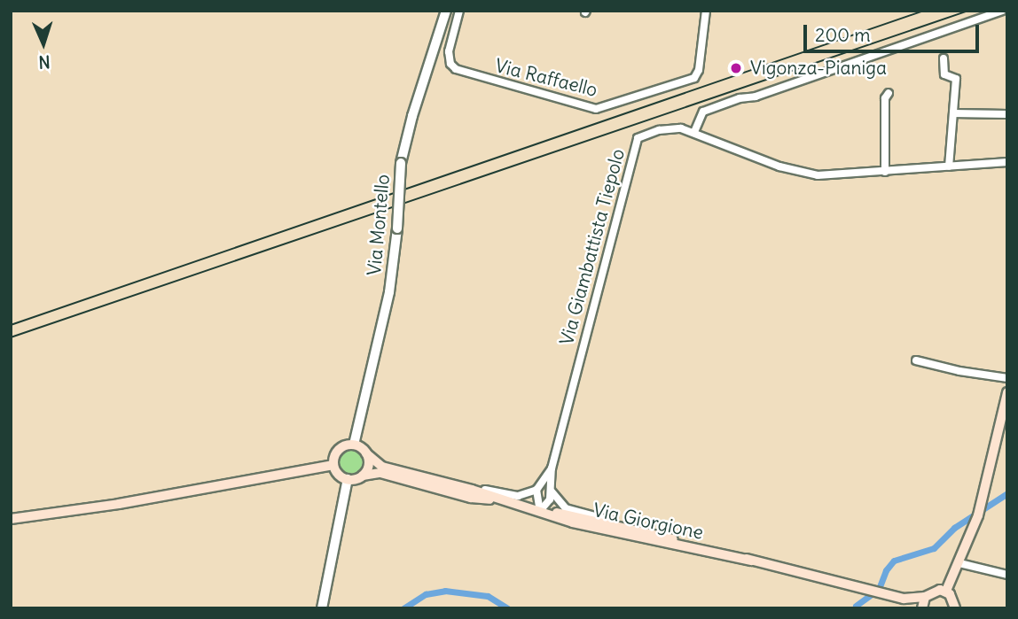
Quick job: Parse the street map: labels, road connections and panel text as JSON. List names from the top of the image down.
{
  "streets": {
    "main road": ["Via Giorgione"],
    "street": ["Via Raffaello", "Via Montello", "Via Giambattista Tiepolo"]
  },
  "crossings": [
    ["Via Montello", "Via Giorgione"],
    ["Via Giambattista Tiepolo", "Via Giorgione"]
  ],
  "places": ["Vigonza-Pianiga"],
  "scale_bar": "200 m",
  "north": "bottom"
}
